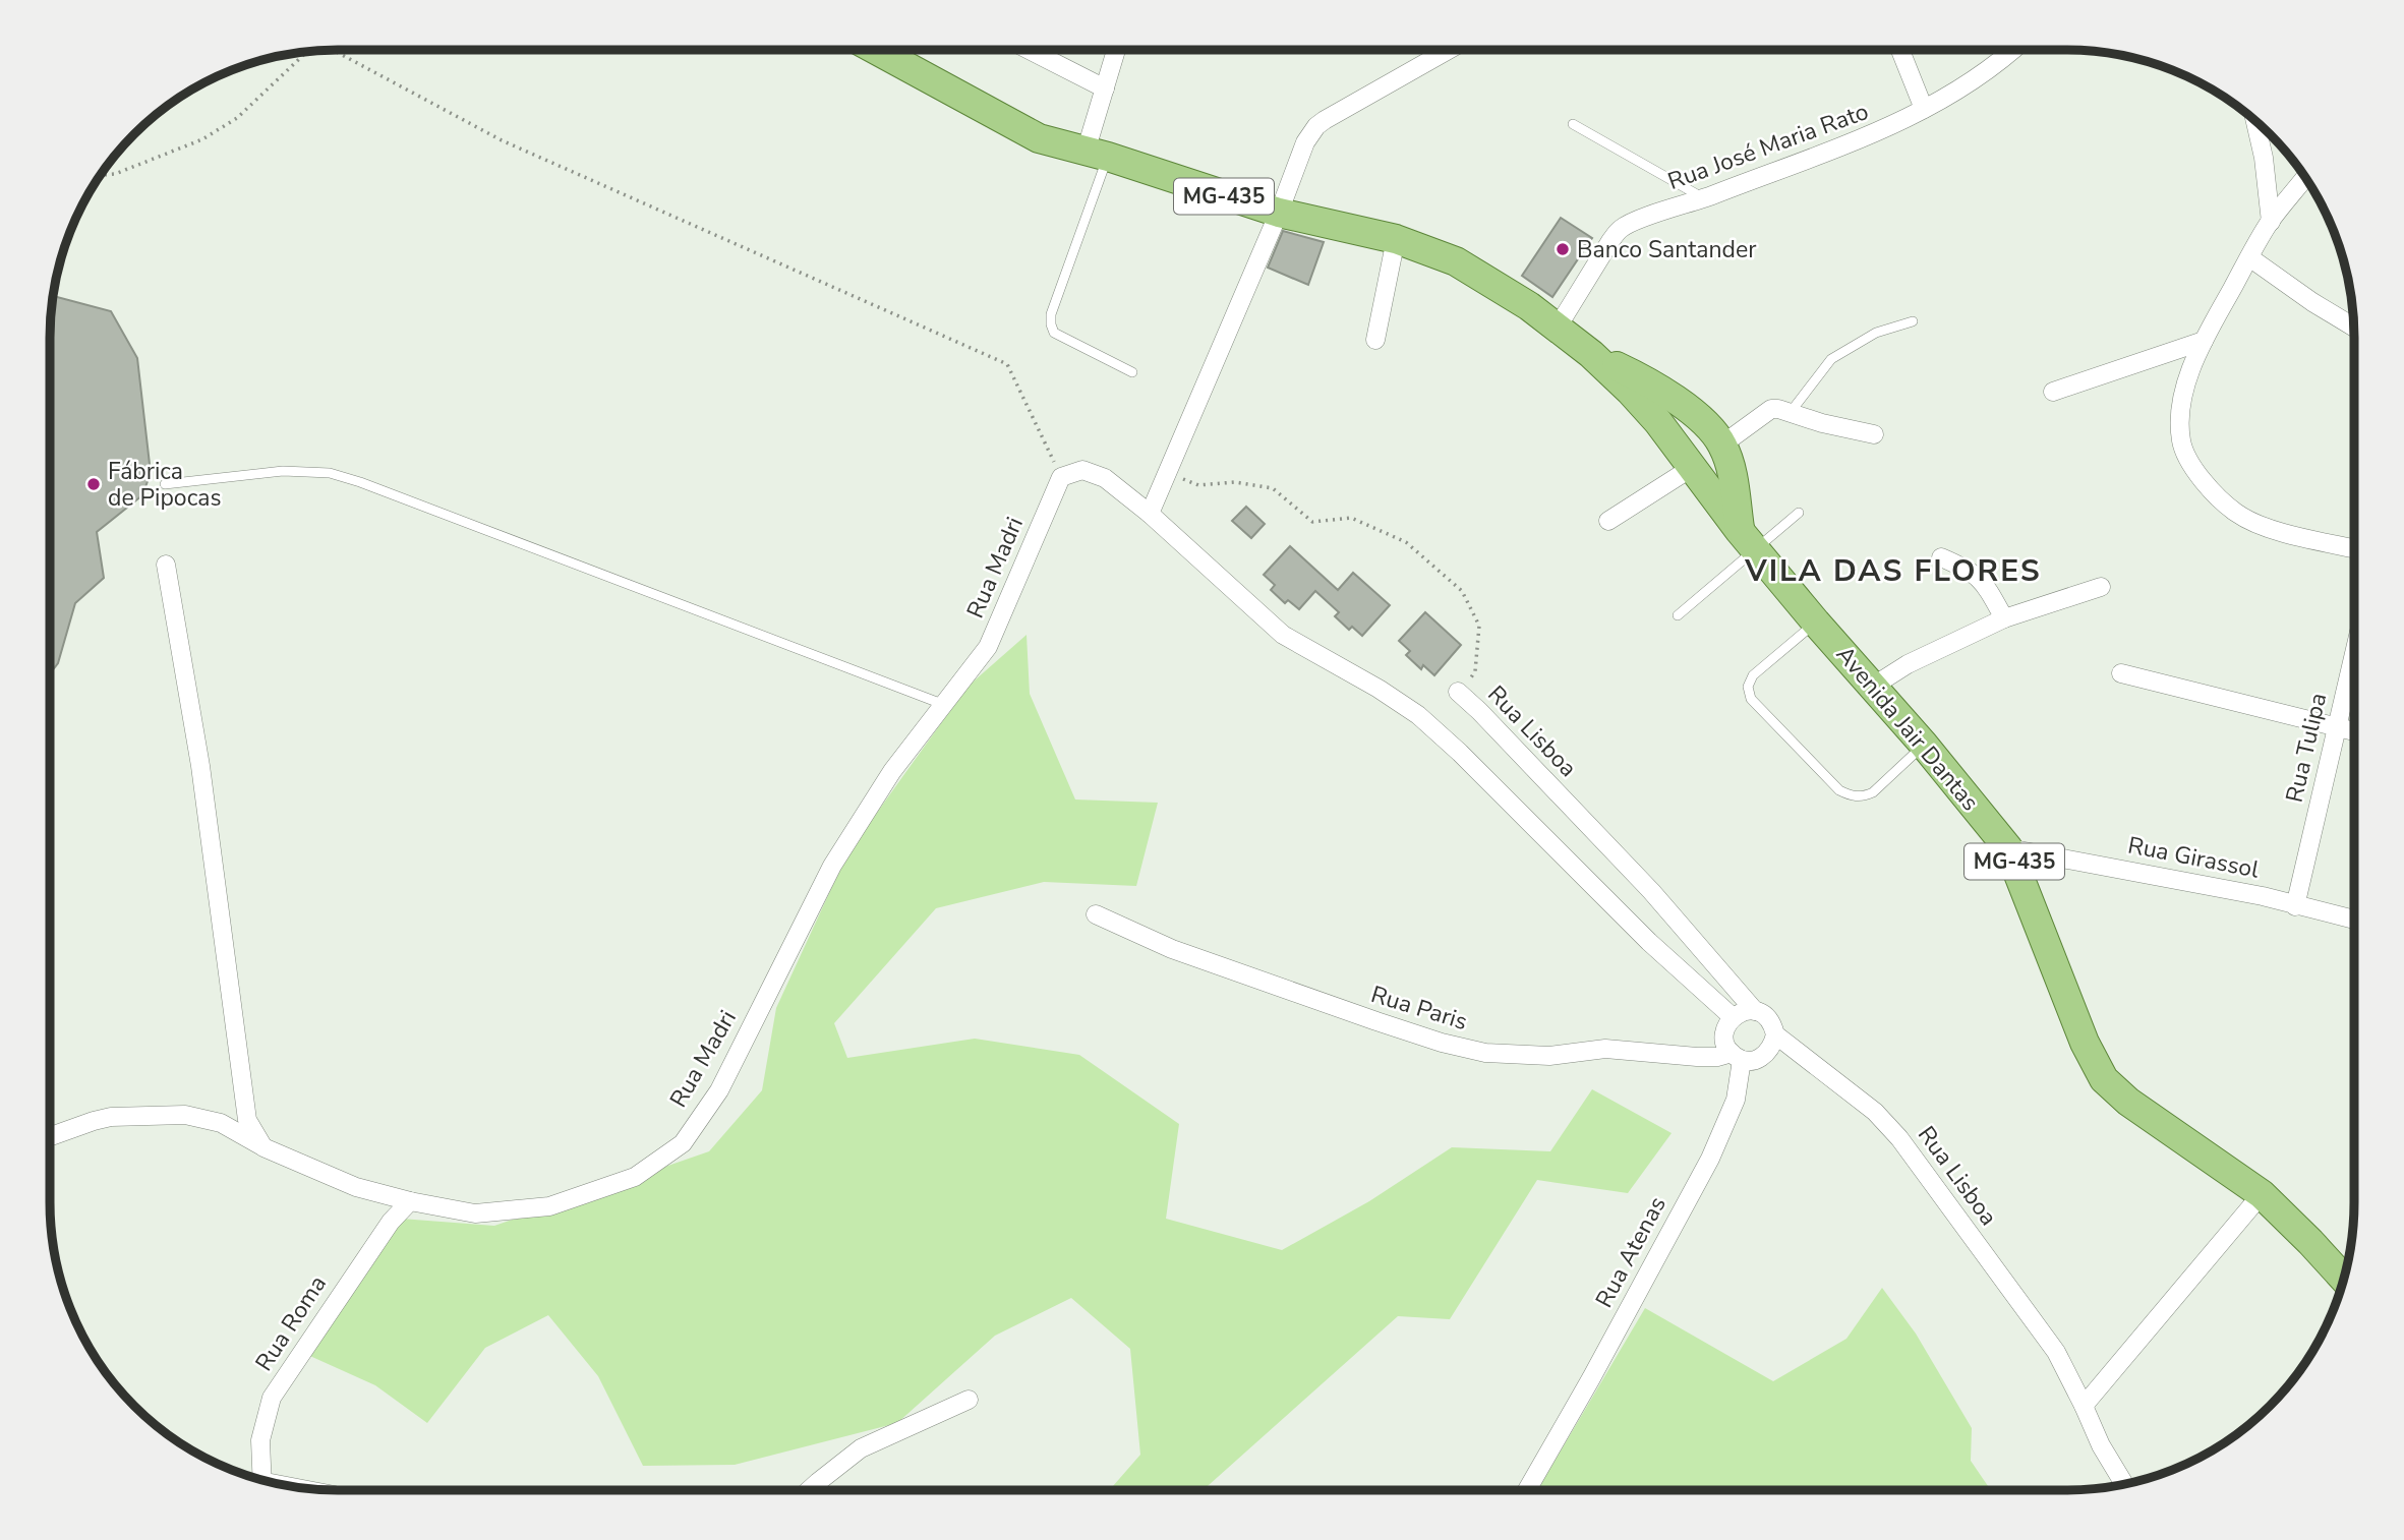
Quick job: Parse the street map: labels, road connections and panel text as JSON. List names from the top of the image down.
{
  "streets": {
    "main road": ["MG-435", "Avenida Jair Dantas"],
    "street": [
      "Rua José Maria Rato",
      "Rua Madri",
      "Rua Lisboa",
      "Rua Tulipa",
      "Rua Girassol",
      "Rua Paris",
      "Rua Atenas",
      "Rua Roma"
    ]
  },
  "crossings": [
    ["Rua José Maria Rato", "Avenida Jair Dantas"],
    ["MG-435", "Avenida Jair Dantas"],
    ["Rua Madri", "Rua Roma"],
    ["Avenida Jair Dantas", "Rua Girassol"],
    ["Rua Lisboa", "Rua Paris"],
    ["Rua Lisboa", "Rua Atenas"],
    ["Rua Tulipa", "Rua Girassol"],
    ["Rua Paris", "Rua Atenas"]
  ],
  "districts": ["VILA DAS FLORES"],
  "places": ["Banco Santander", "Fábrica de Pipocas"]
}
